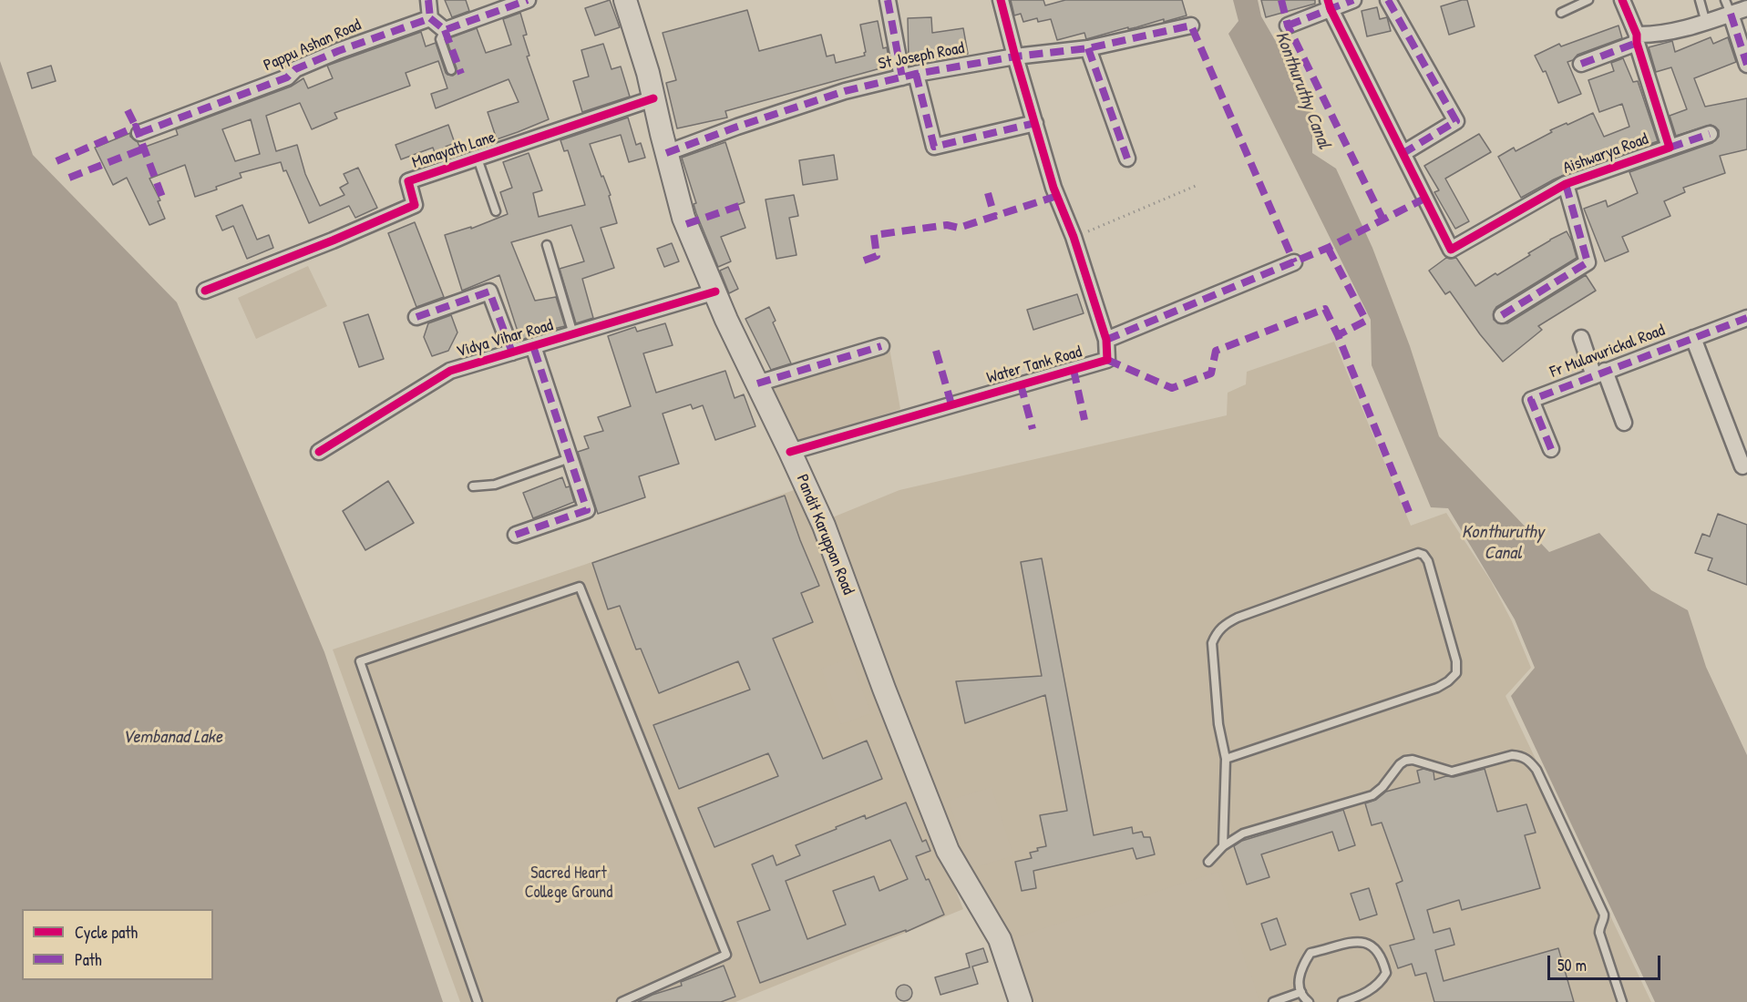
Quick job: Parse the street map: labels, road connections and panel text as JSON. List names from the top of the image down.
{
  "streets": {
    "main road": ["Pandit Karuppan Road"],
    "street": [
      "Pappu Ashan Road",
      "St Joseph Road",
      "Manayath Lane",
      "Aishwarya Road",
      "Vidya Vihar Road",
      "Fr Mulavurickal Road",
      "Water Tank Road"
    ]
  },
  "crossings": [
    ["St Joseph Road", "Pandit Karuppan Road"],
    ["Manayath Lane", "Pandit Karuppan Road"],
    ["Vidya Vihar Road", "Pandit Karuppan Road"],
    ["Water Tank Road", "Pandit Karuppan Road"]
  ],
  "water": ["Konthuruthy Canal", "Vembanad Lake"],
  "parks": ["Sacred Heart College Ground"],
  "legend": ["Cycle path", "Path"],
  "scale_bar": "50 m"
}
